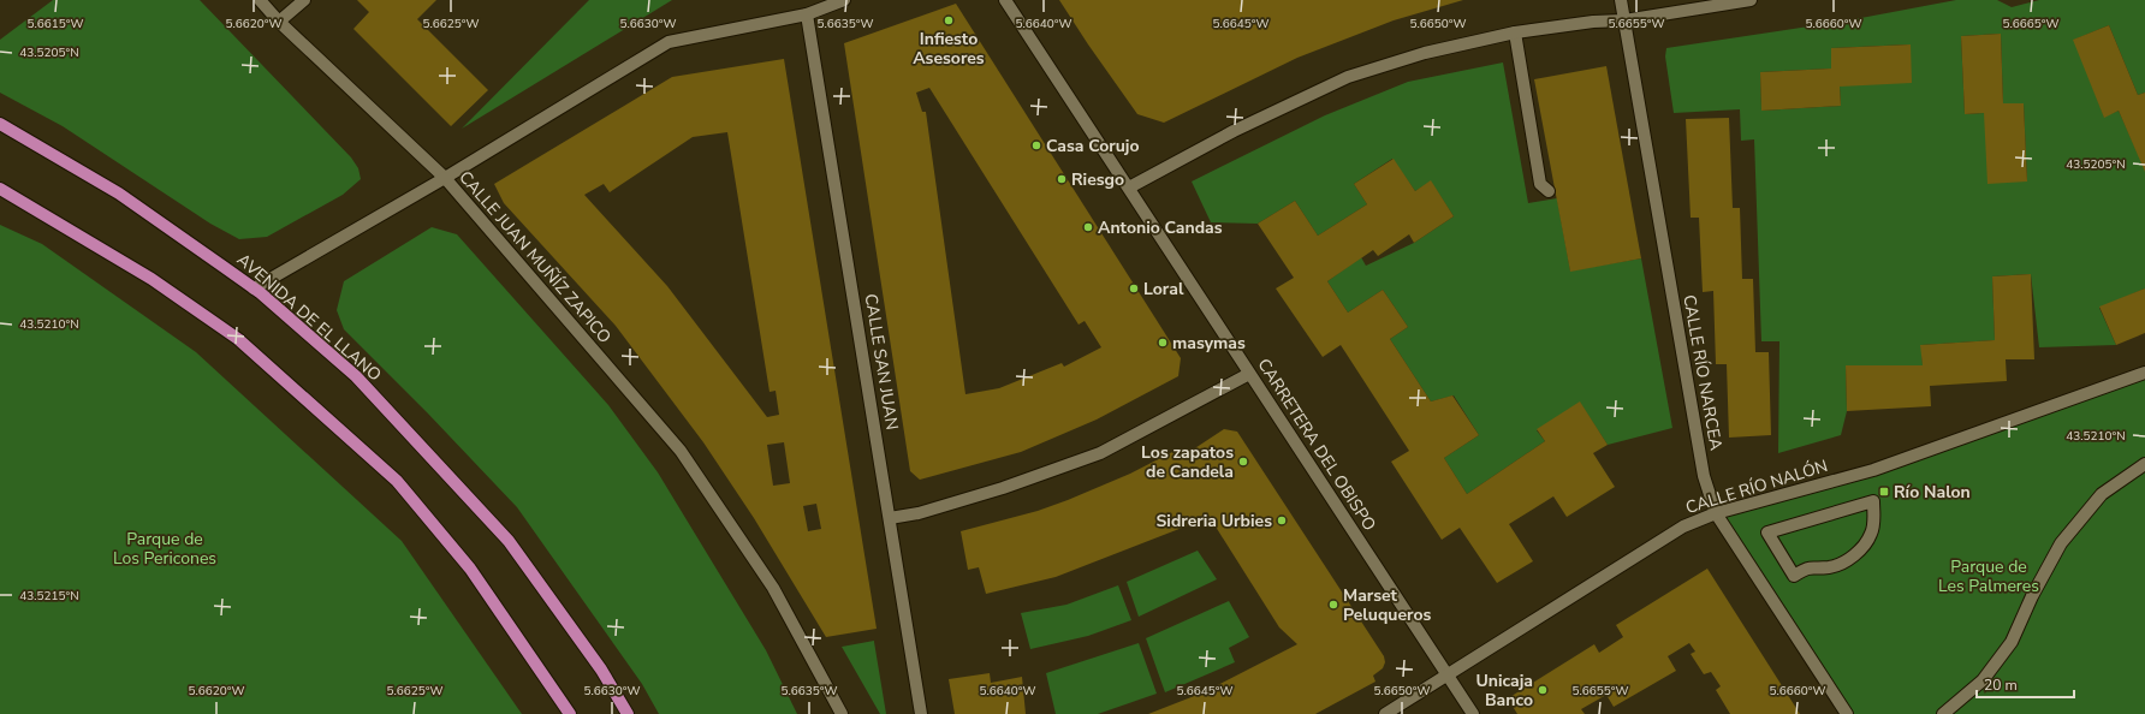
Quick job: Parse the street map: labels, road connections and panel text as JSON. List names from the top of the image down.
{
  "streets": {
    "main road": ["AVENIDA DE EL LLANO"],
    "street": [
      "CALLE JUAN MUÑÍZ ZAPICO",
      "CALLE SAN JUAN",
      "CALLE RÍO NARCEA",
      "CARRETERA DEL OBISPO",
      "CALLE RÍO NALÓN"
    ]
  },
  "crossings": [
    ["CALLE RÍO NARCEA", "CALLE RÍO NALÓN"],
    ["CARRETERA DEL OBISPO", "CALLE RÍO NALÓN"]
  ],
  "parks": ["Parque de Los Pericones", "Parque de Les Palmeres"],
  "places": {
    "other": [
      "Infiesto Asesores",
      "Casa Corujo",
      "Riesgo",
      "Antonio Candas",
      "Loral",
      "masymas",
      "Los zapatos de Candela",
      "Sidreria Urbies",
      "Marset Peluqueros",
      "Unicaja Banco"
    ],
    "transit": ["Río Nalon"]
  },
  "scale_bar": "20 m",
  "coordinates": [
    "5.6615°W",
    "5.6620°W",
    "5.6625°W",
    "5.6630°W",
    "5.6635°W",
    "5.6640°W",
    "5.6645°W",
    "5.6650°W",
    "5.6655°W",
    "5.6660°W",
    "5.6665°W",
    "43.5205°N",
    "43.5210°N",
    "43.5215°N"
  ]
}
